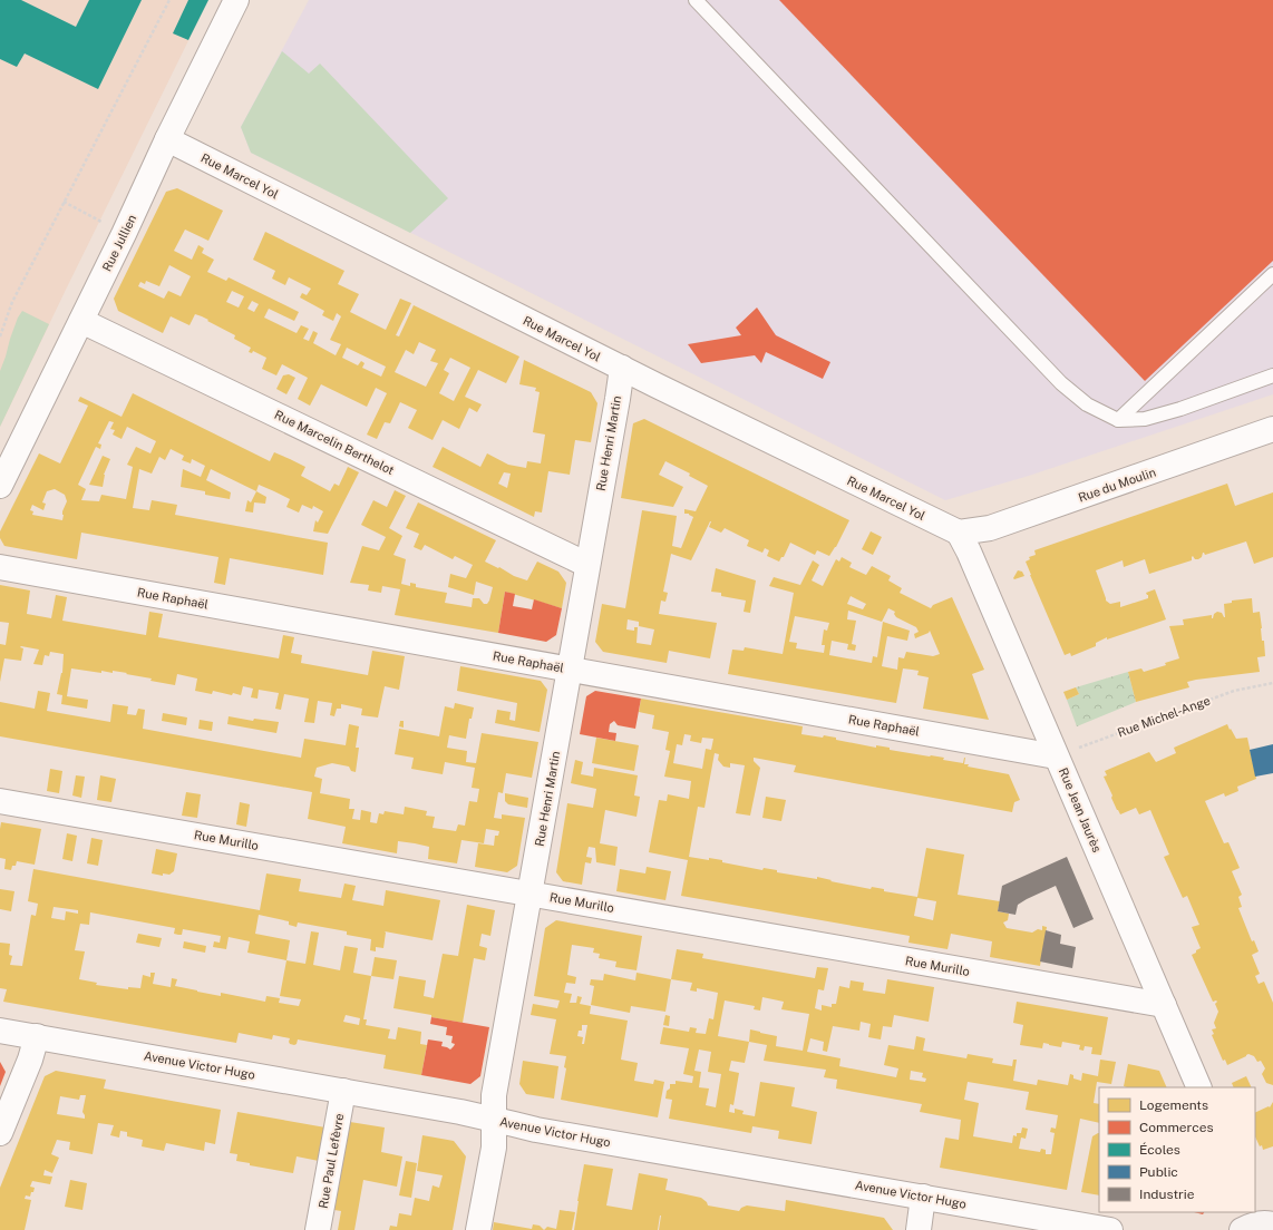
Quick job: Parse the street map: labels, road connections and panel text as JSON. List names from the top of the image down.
{
  "streets": {
    "street": [
      "Rue Marcel Yol",
      "Rue Jullien",
      "Rue Marcelin Berthelot",
      "Rue Henri Martin",
      "Rue du Moulin",
      "Rue Raphaël",
      "Rue Jean Jaurès",
      "Rue Murillo",
      "Avenue Victor Hugo",
      "Rue Paul Lefèvre"
    ],
    "path": ["Rue Michel-Ange"]
  },
  "crossings": [
    ["Rue Marcel Yol", "Rue Jullien"],
    ["Rue Marcel Yol", "Rue Henri Martin"],
    ["Rue Marcel Yol", "Rue du Moulin"],
    ["Rue Marcel Yol", "Rue Jean Jaurès"],
    ["Rue Jullien", "Rue Marcelin Berthelot"],
    ["Rue Marcelin Berthelot", "Rue Henri Martin"],
    ["Rue Henri Martin", "Rue Raphaël"],
    ["Rue Henri Martin", "Rue Murillo"],
    ["Rue Henri Martin", "Avenue Victor Hugo"],
    ["Rue du Moulin", "Rue Jean Jaurès"],
    ["Rue Raphaël", "Rue Michel-Ange"],
    ["Rue Raphaël", "Rue Jean Jaurès"],
    ["Rue Michel-Ange", "Rue Jean Jaurès"],
    ["Rue Jean Jaurès", "Rue Murillo"],
    ["Avenue Victor Hugo", "Rue Paul Lefèvre"]
  ],
  "legend": [
    "Logements",
    "Commerces",
    "Écoles",
    "Public",
    "Industrie"
  ]
}
